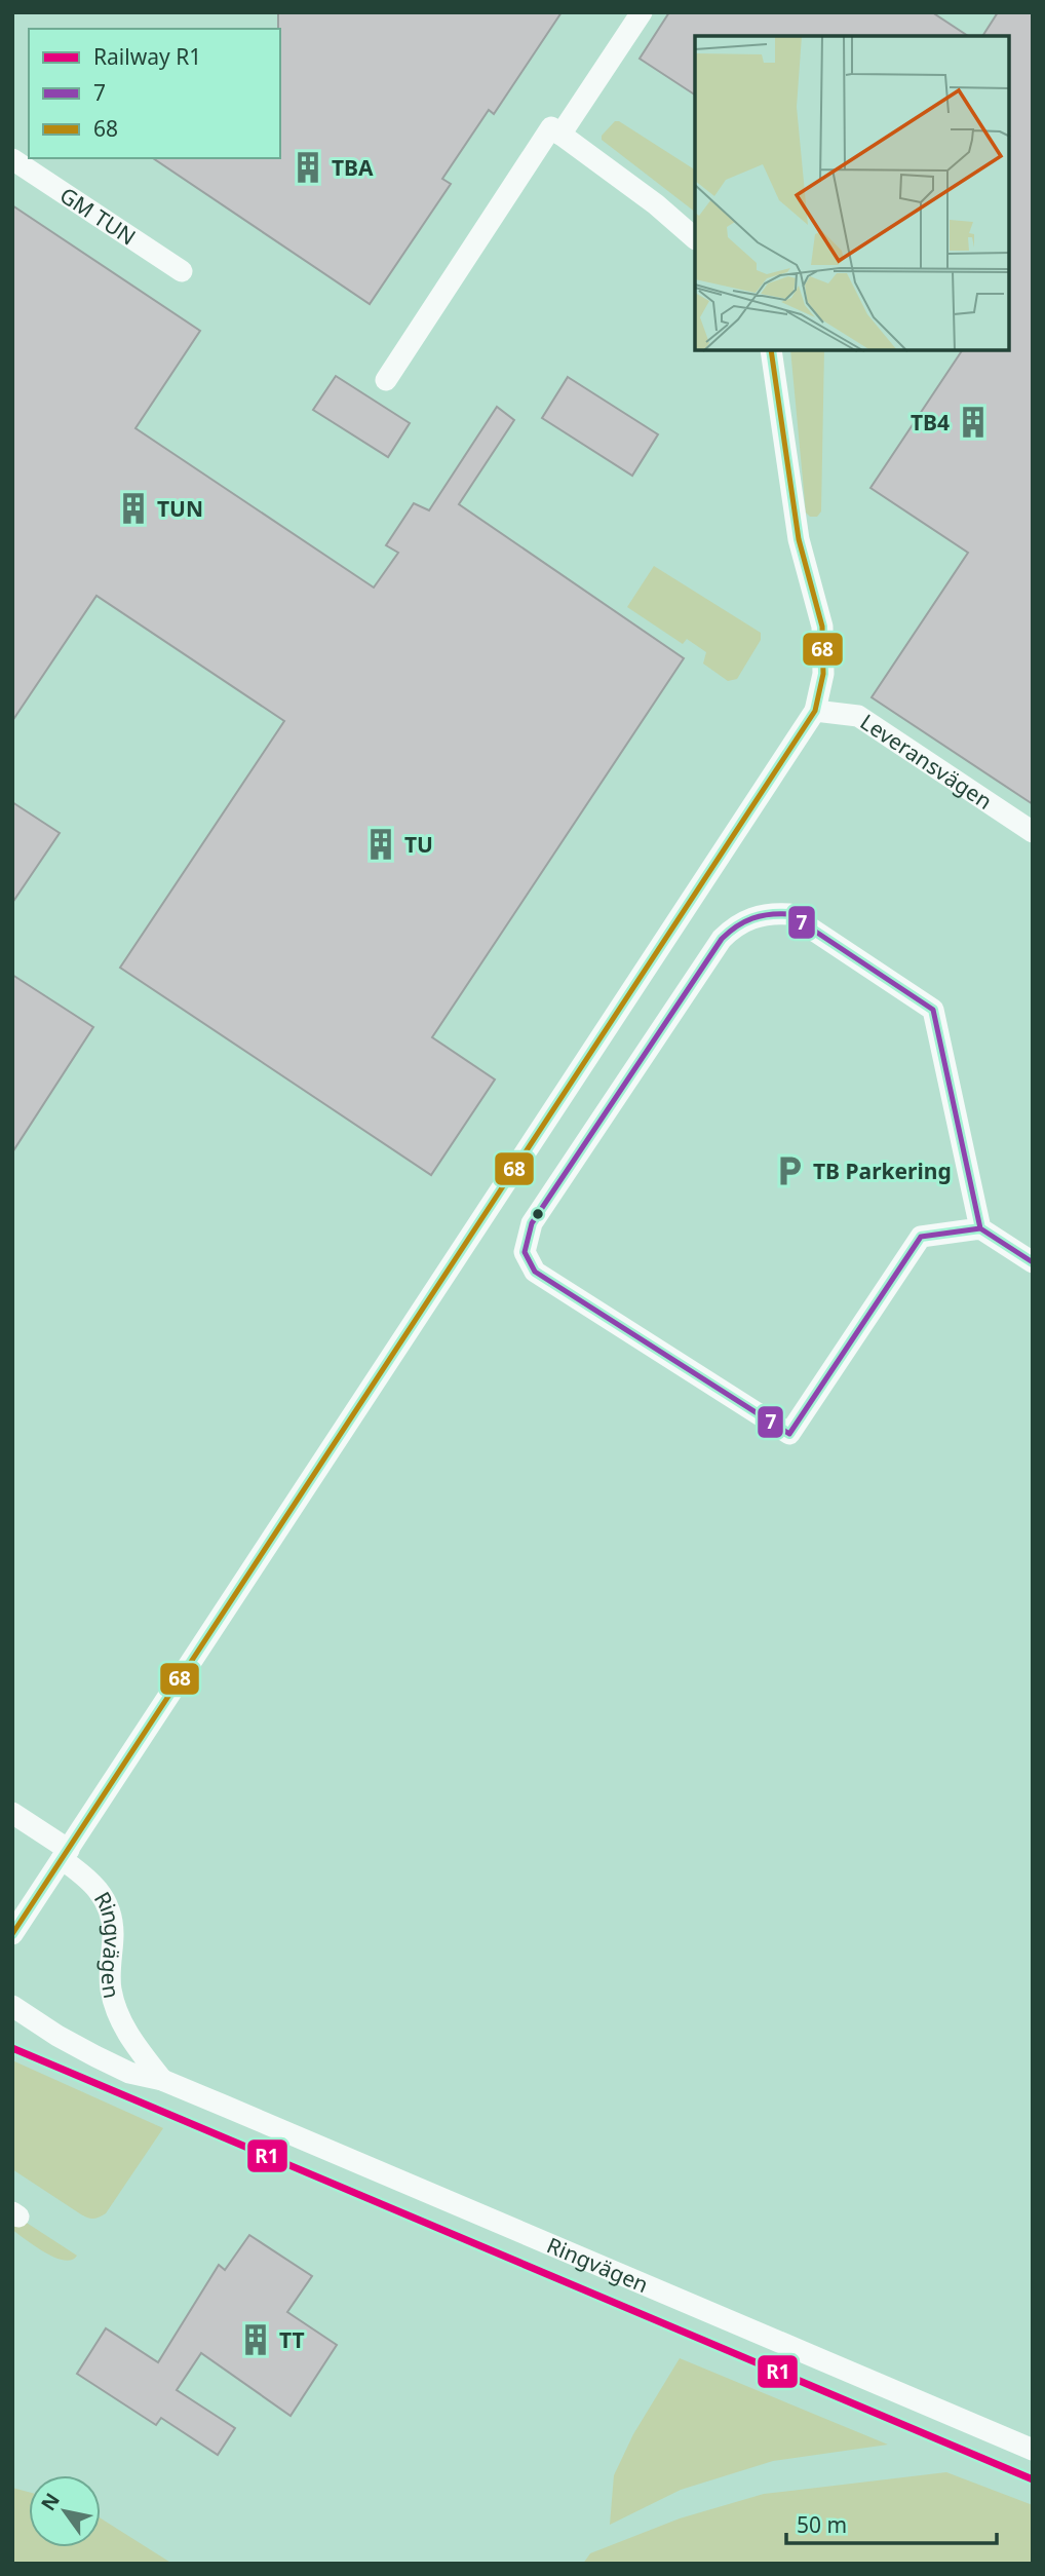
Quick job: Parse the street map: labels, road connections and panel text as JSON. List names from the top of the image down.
{
  "streets": {
    "street": ["GM TUN", "Leveransvägen", "Ringvägen"]
  },
  "places": {
    "building": [
      "TBA",
      "TB4",
      "TUN",
      "TU",
      "TT"
    ],
    "parking": ["TB Parkering"]
  },
  "lines": ["transit line 68", "transit line 7", "rail line R1"],
  "legend": ["Railway R1", "7", "68"],
  "scale_bar": "50 m",
  "north": "top left"
}
